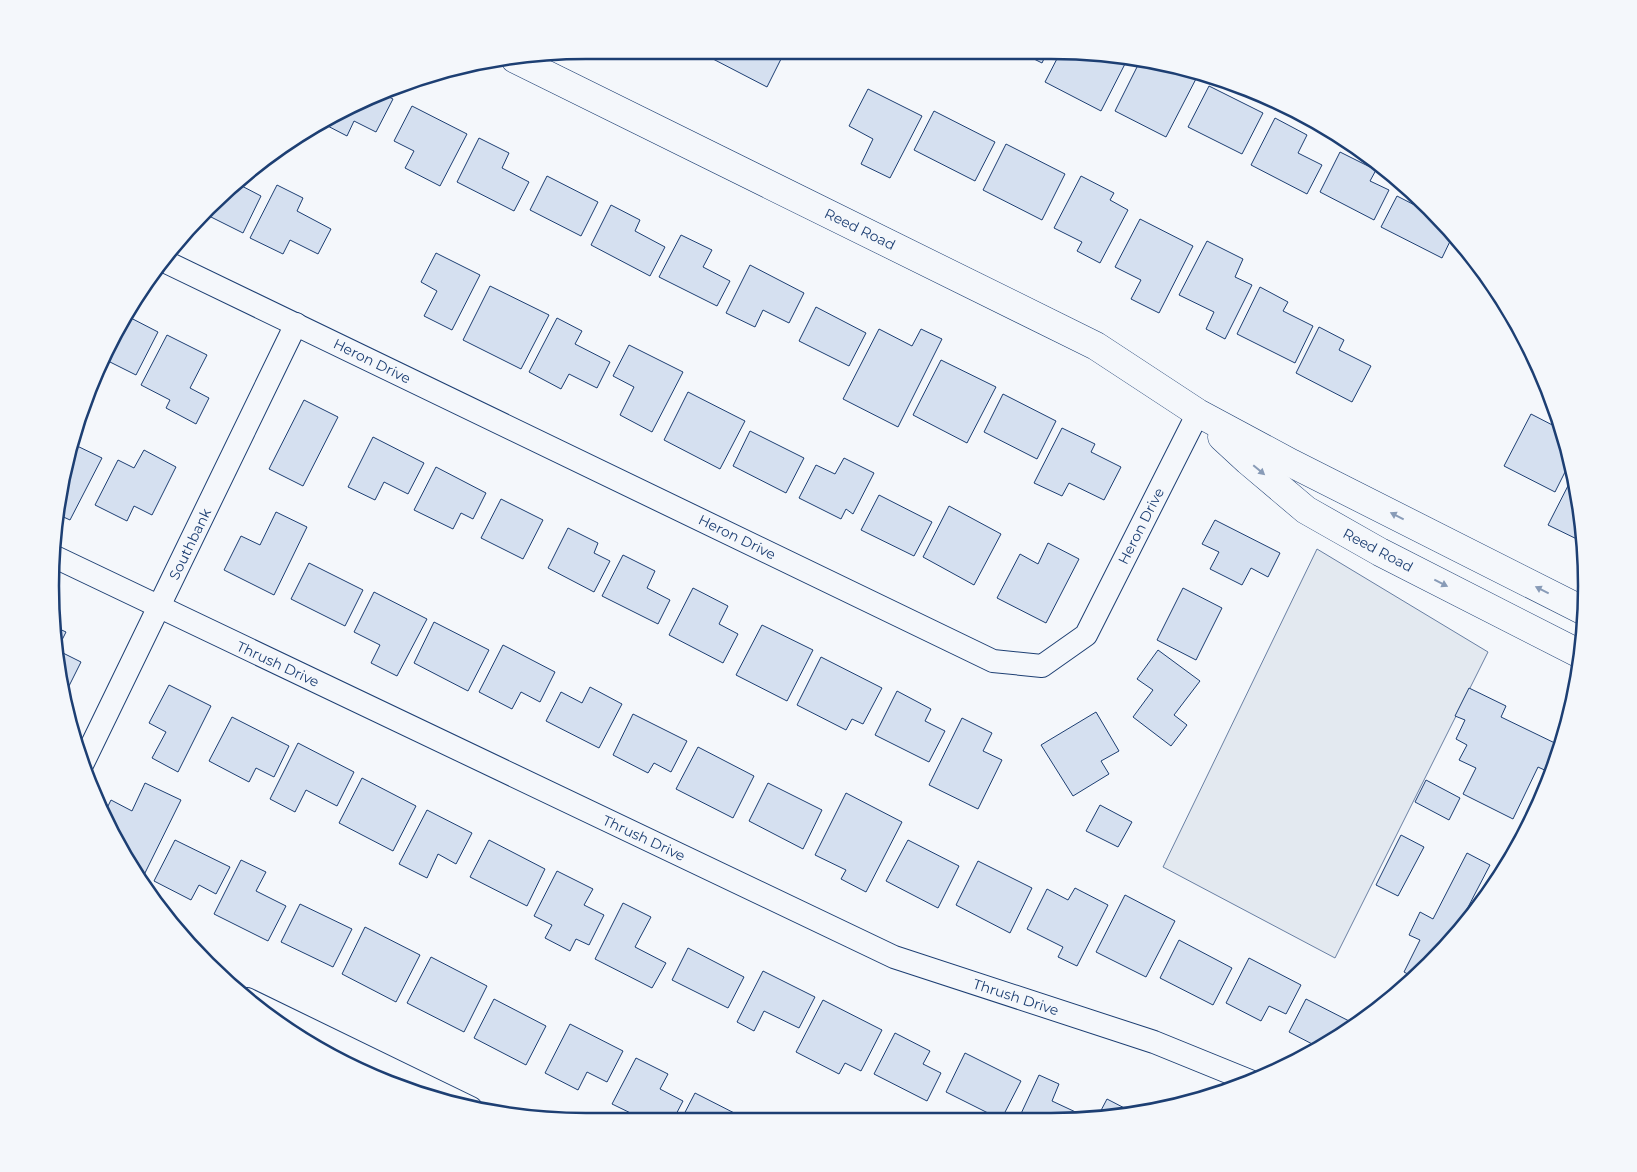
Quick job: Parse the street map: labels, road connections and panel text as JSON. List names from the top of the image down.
{
  "streets": {
    "street": [
      "Reed Road",
      "Heron Drive",
      "Southbank",
      "Thrush Drive"
    ]
  },
  "crossings": [
    ["Reed Road", "Heron Drive"],
    ["Heron Drive", "Southbank"],
    ["Southbank", "Thrush Drive"]
  ]
}
